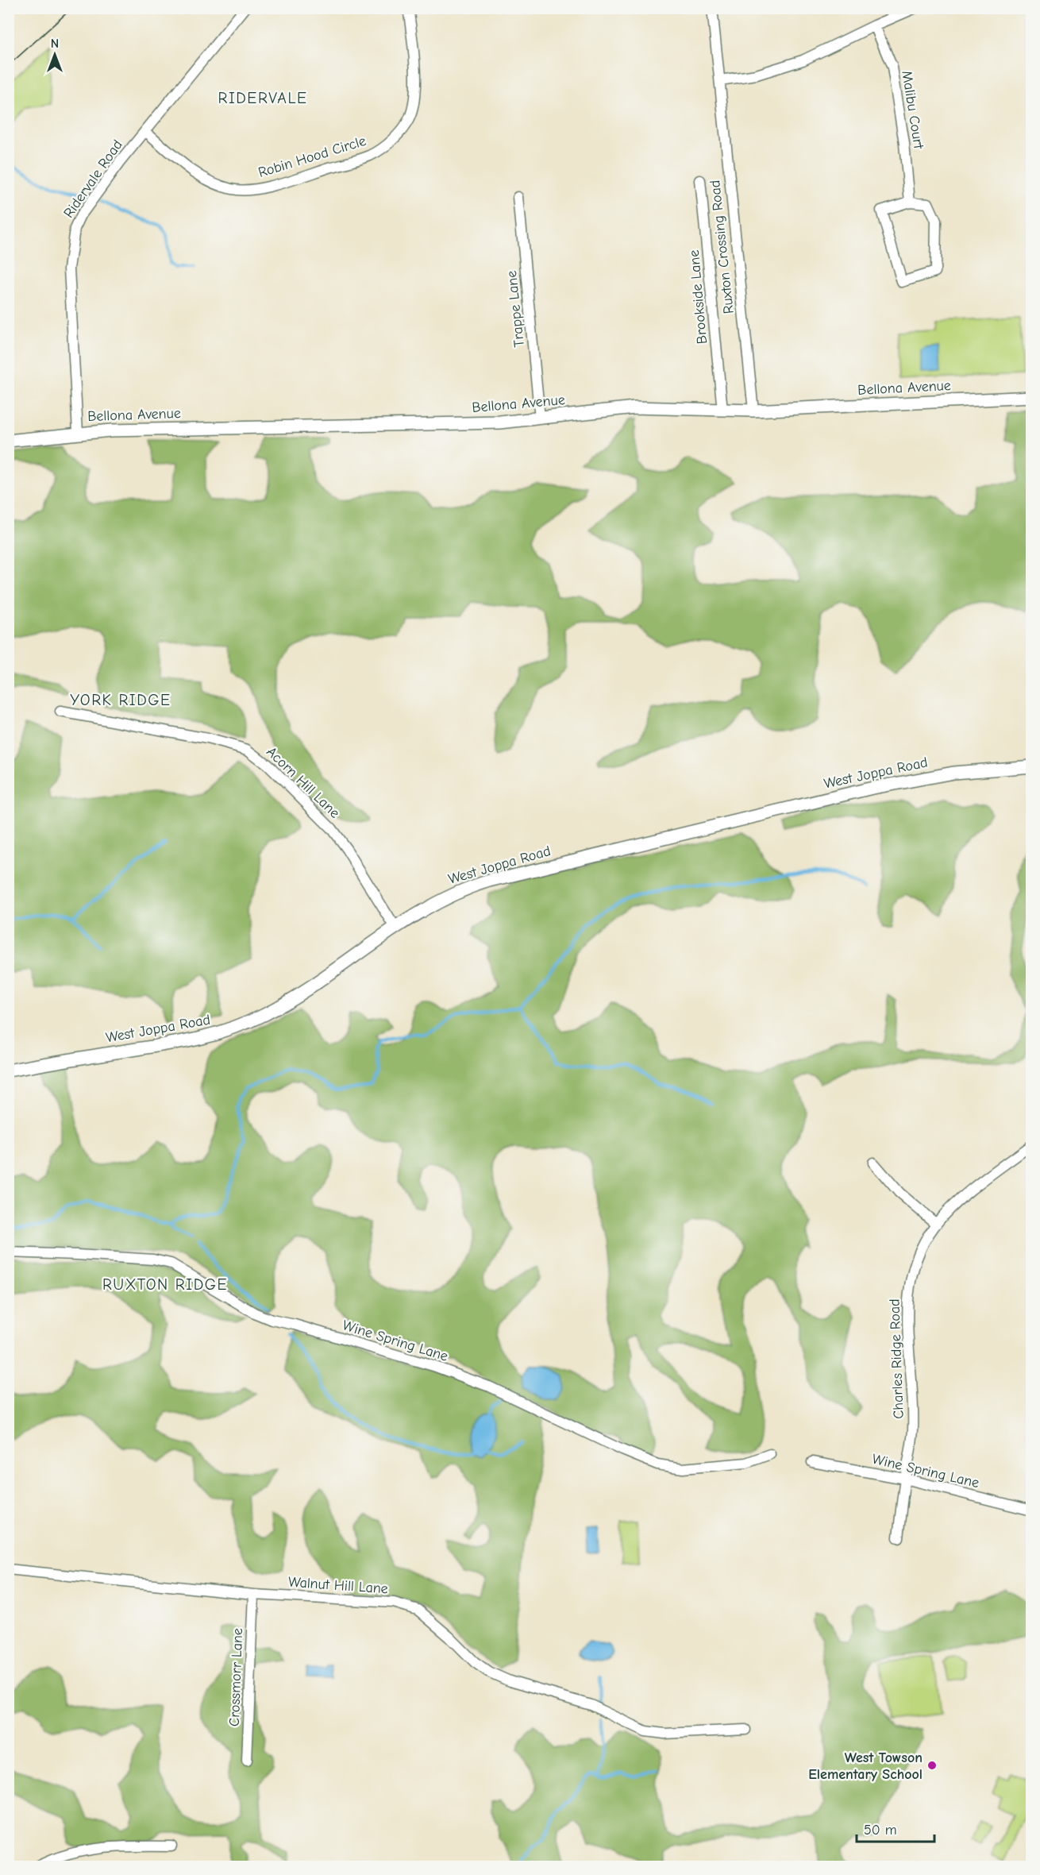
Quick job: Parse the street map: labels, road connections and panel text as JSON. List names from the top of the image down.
{
  "streets": {
    "street": [
      "Malibu Court",
      "Robin Hood Circle",
      "Ridervale Road",
      "Ruxton Crossing Road",
      "Brookside Lane",
      "Trappe Lane",
      "Bellona Avenue",
      "West Joppa Road",
      "Acorn Hill Lane",
      "Wine Spring Lane",
      "Charles Ridge Road",
      "Walnut Hill Lane",
      "Crossmorr Lane"
    ]
  },
  "crossings": [
    ["Robin Hood Circle", "Ridervale Road"],
    ["Ridervale Road", "Bellona Avenue"],
    ["Ruxton Crossing Road", "Bellona Avenue"],
    ["Brookside Lane", "Bellona Avenue"],
    ["Trappe Lane", "Bellona Avenue"],
    ["West Joppa Road", "Acorn Hill Lane"],
    ["Wine Spring Lane", "Charles Ridge Road"],
    ["Walnut Hill Lane", "Crossmorr Lane"]
  ],
  "districts": ["RIDERVALE", "YORK RIDGE", "RUXTON RIDGE"],
  "places": ["West Towson Elementary School"],
  "scale_bar": "50 m",
  "north": "top"
}
